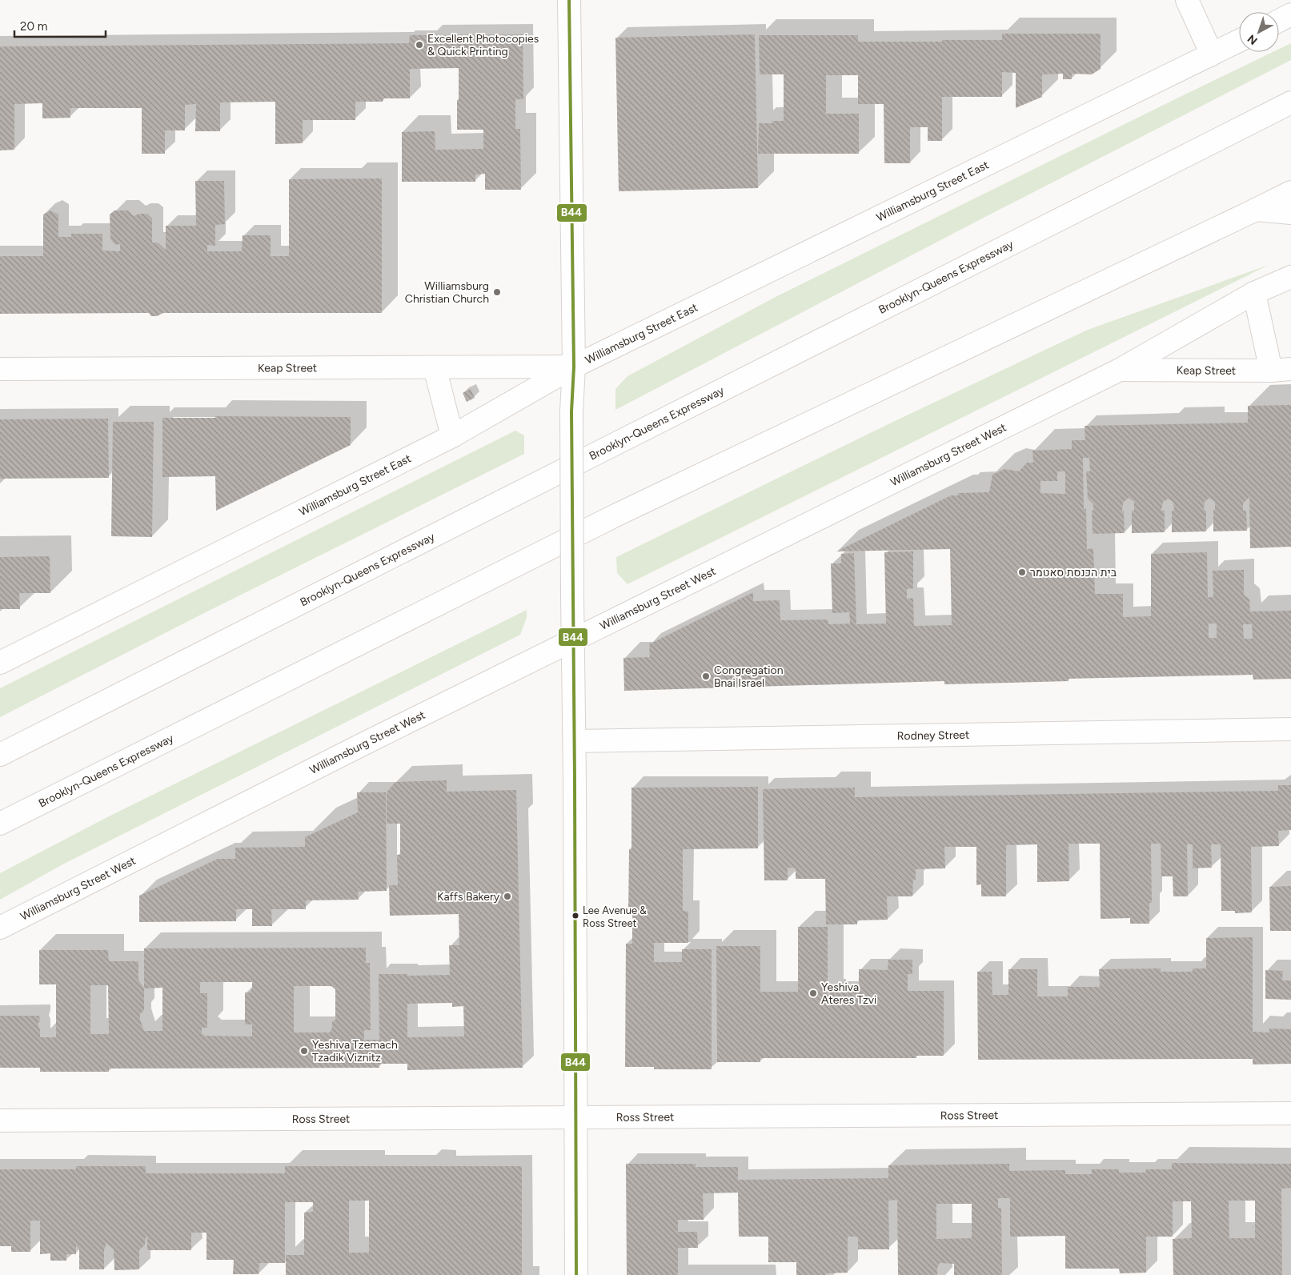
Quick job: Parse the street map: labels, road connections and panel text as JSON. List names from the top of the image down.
{
  "streets": {
    "main road": [
      "Williamsburg Street East",
      "Brooklyn-Queens Expressway",
      "Keap Street",
      "Williamsburg Street West",
      "Rodney Street",
      "Ross Street"
    ]
  },
  "crossings": [
    ["Williamsburg Street East", "Keap Street"],
    ["Keap Street", "Williamsburg Street West"]
  ],
  "places": [
    "Excellent Photocopies & Quick Printing",
    "Williamsburg Christian Church",
    "בית הכנסת סאטמר",
    "Congregation Bnai Israel",
    "Kaffs Bakery",
    "Lee Avenue & Ross Street",
    "Yeshiva Ateres Tzvi",
    "Yeshiva Tzemach Tzadik Viznitz"
  ],
  "lines": ["transit line B44"],
  "scale_bar": "20 m",
  "north": "bottom left"
}
